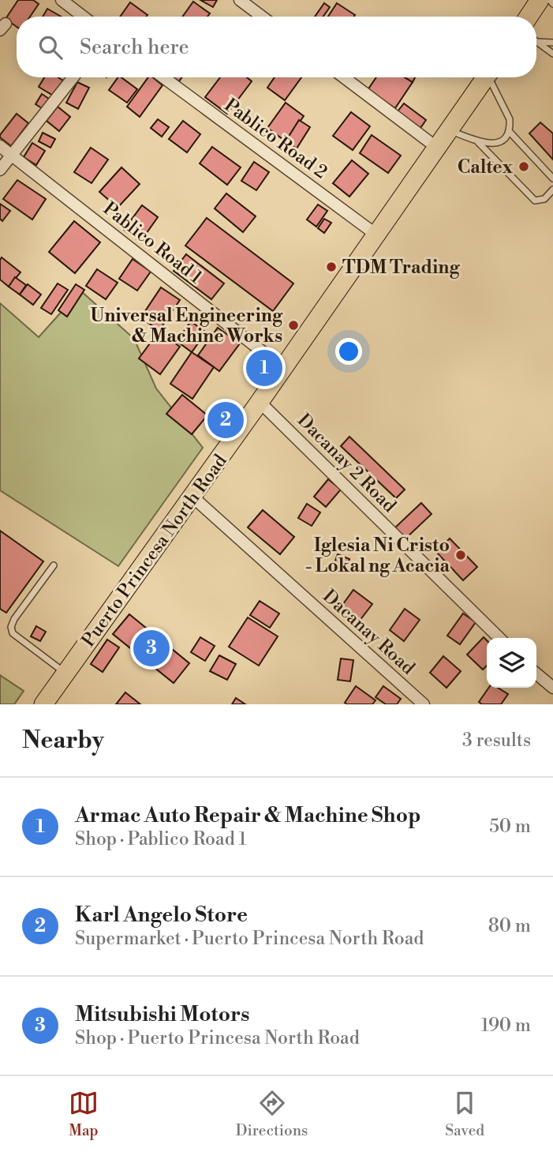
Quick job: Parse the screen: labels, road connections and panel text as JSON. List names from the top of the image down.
{
  "streets": {
    "main road": ["Puerto Princesa North Road"],
    "street": [
      "Pablico Road 2",
      "Pablico Road 1",
      "Dacanay 2 Road",
      "Dacanay Road"
    ]
  },
  "crossings": [
    ["Pablico Road 2", "Puerto Princesa North Road"],
    ["Pablico Road 1", "Puerto Princesa North Road"],
    ["Dacanay 2 Road", "Puerto Princesa North Road"],
    ["Puerto Princesa North Road", "Dacanay Road"]
  ],
  "places": [
    "Caltex",
    "TDM Trading",
    "Universal Engineering & Machine Works",
    "Iglesia Ni Cristo - Lokal ng Acacia"
  ],
  "page": {
    "search": "Search here",
    "pins": ["1", "2", "3"],
    "heading": ["Nearby", "3 results"],
    "list": [
      {
        "mark": "1",
        "name": "Armac Auto Repair & Machine Shop",
        "note": "Shop · Pablico Road 1",
        "value": "50 m"
      },
      {
        "mark": "2",
        "name": "Karl Angelo Store",
        "note": "Supermarket · Puerto Princesa North Road",
        "value": "80 m"
      },
      {
        "mark": "3",
        "name": "Mitsubishi Motors",
        "note": "Shop · Puerto Princesa North Road",
        "value": "190 m"
      }
    ],
    "nav": ["Map", "Directions", "Saved"]
  }
}
